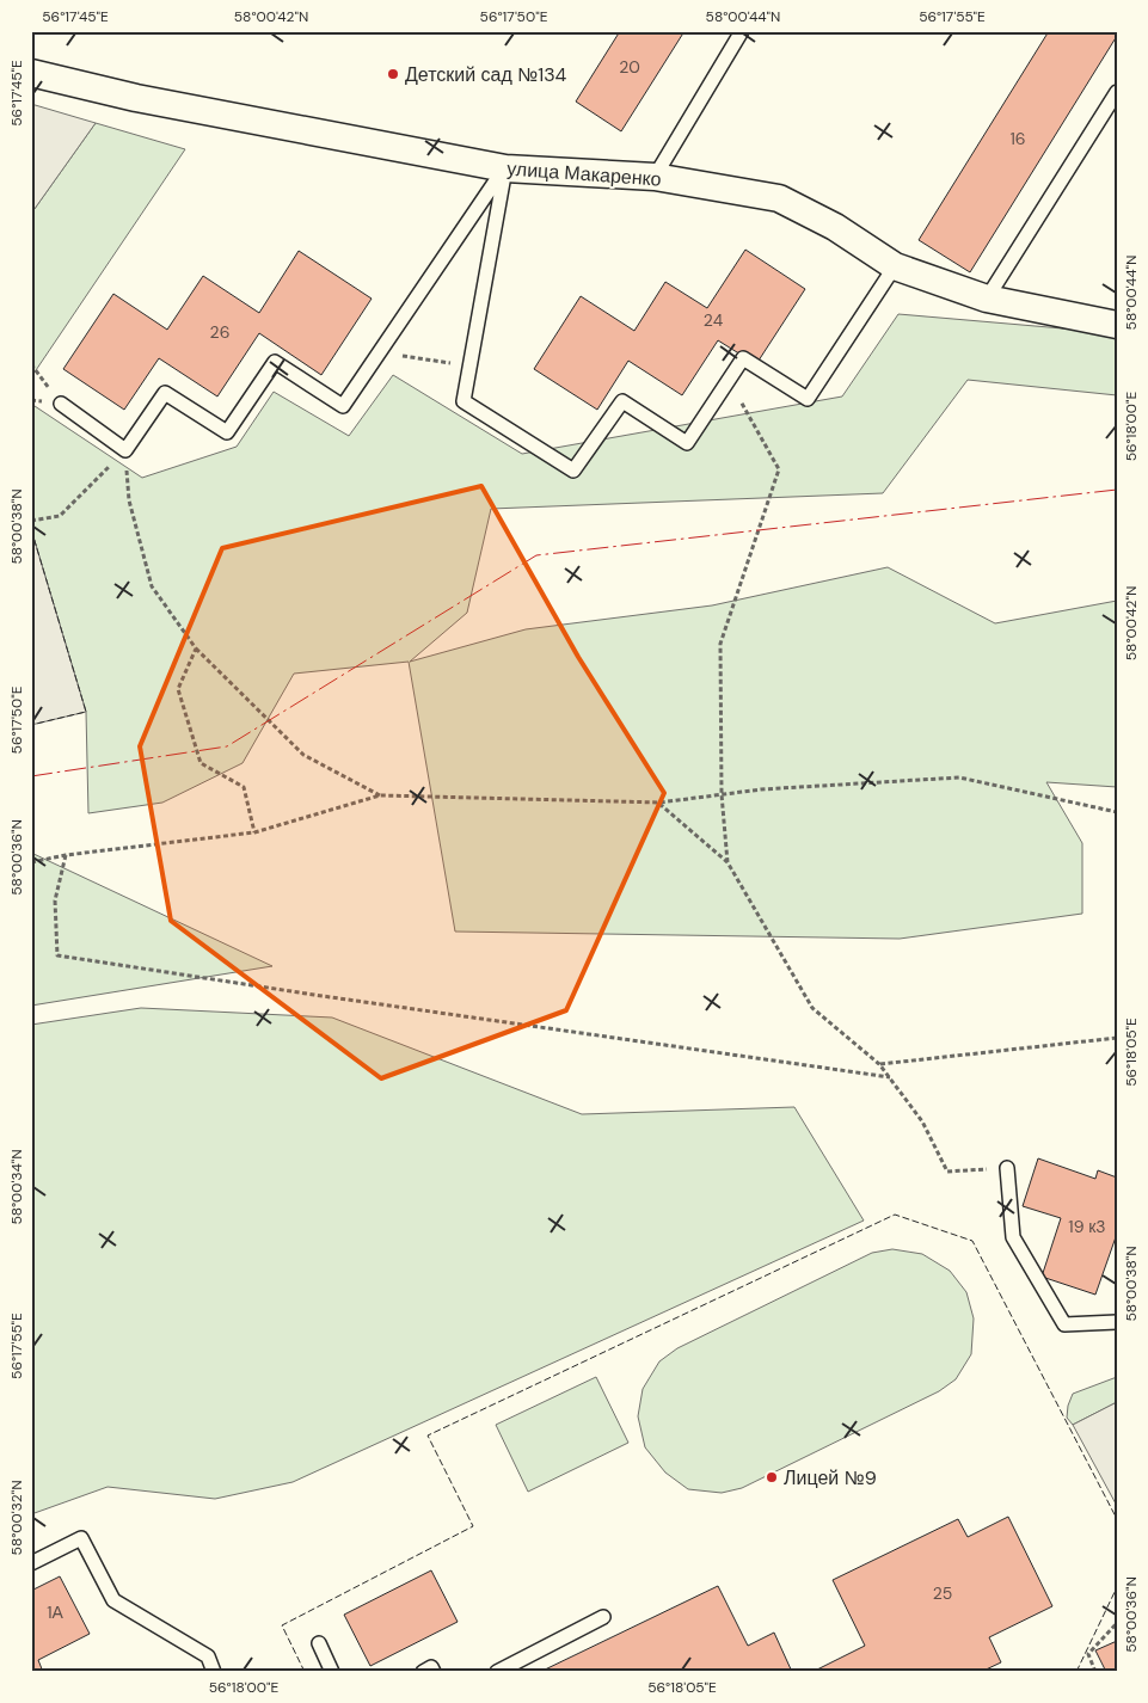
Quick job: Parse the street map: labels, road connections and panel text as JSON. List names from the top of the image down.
{
  "streets": {
    "street": ["улица Макаренко"]
  },
  "places": ["Детский сад №134", "Лицей №9"],
  "house_numbers": [
    "20",
    "16",
    "24",
    "26",
    "19 к3",
    "25",
    "1А"
  ],
  "coordinates": [
    "56°17'45\"E",
    "58°00'42\"N",
    "56°17'50\"E",
    "58°00'44\"N",
    "56°17'55\"E",
    "56°18'00\"E",
    "58°00'38\"N",
    "58°00'36\"N",
    "56°18'05\"E",
    "58°00'34\"N",
    "58°00'32\"N"
  ]
}
